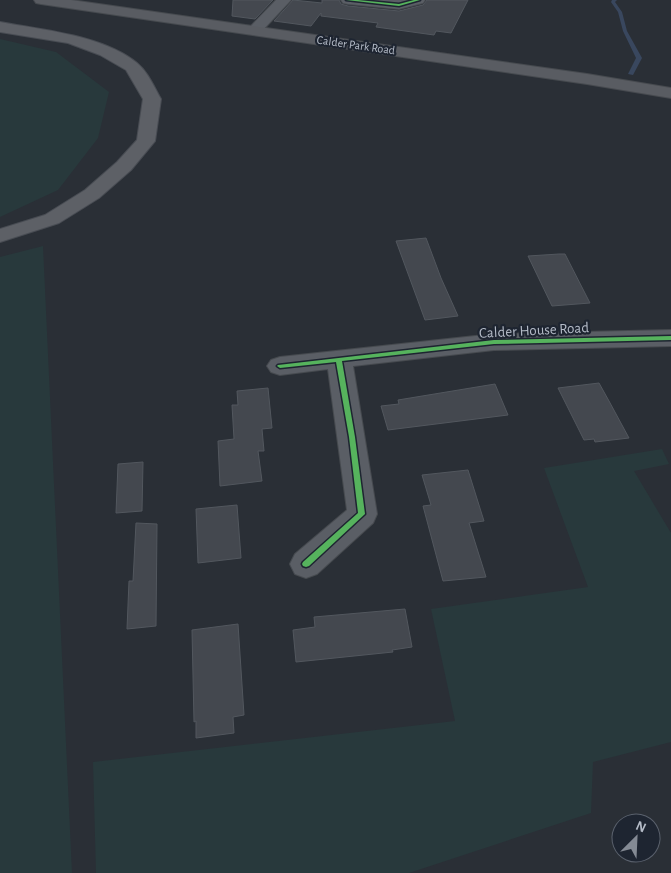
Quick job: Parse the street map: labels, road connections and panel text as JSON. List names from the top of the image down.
{
  "streets": {
    "main road": ["Calder Park Road"],
    "street": ["Calder House Road"]
  },
  "north": "top right"
}
